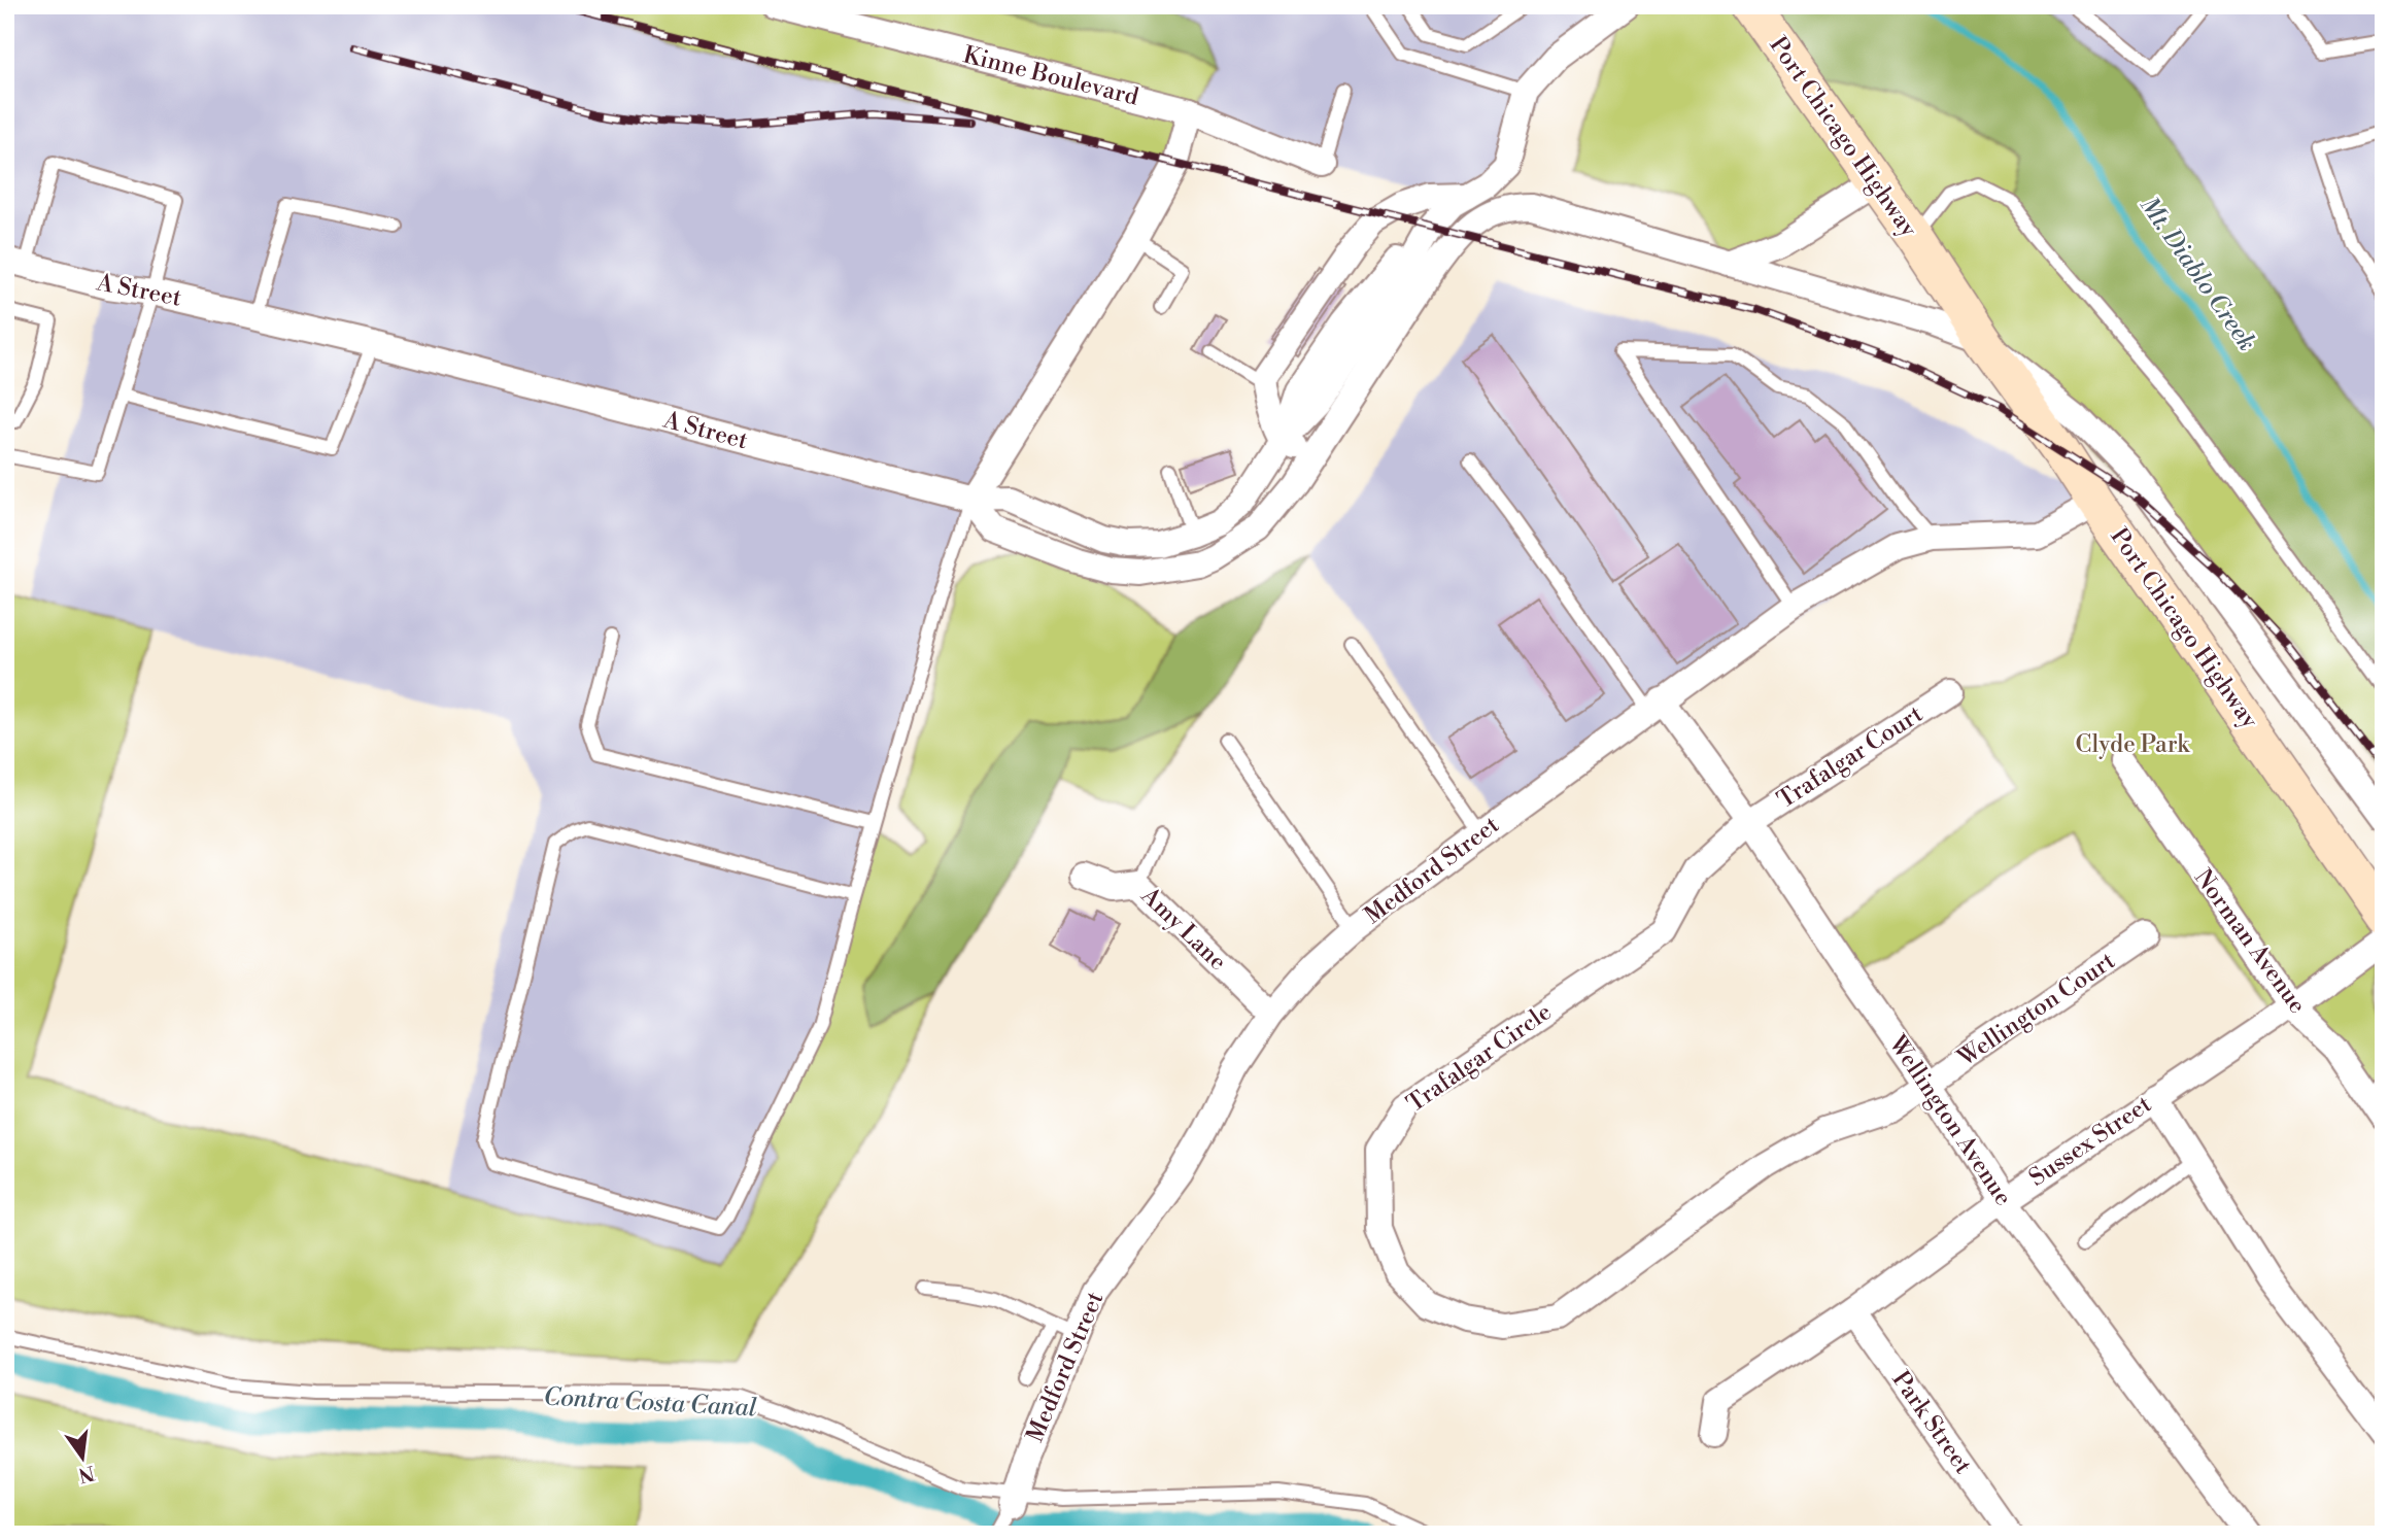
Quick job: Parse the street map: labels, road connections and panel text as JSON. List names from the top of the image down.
{
  "streets": {
    "street": [
      "Kinne Boulevard",
      "Port Chicago Highway",
      "A Street",
      "Trafalgar Court",
      "Medford Street",
      "Amy Lane",
      "Norman Avenue",
      "Wellington Court",
      "Trafalgar Circle",
      "Wellington Avenue",
      "Sussex Street",
      "Park Street"
    ]
  },
  "crossings": [
    ["Port Chicago Highway", "Medford Street"],
    ["Trafalgar Court", "Trafalgar Circle"],
    ["Trafalgar Court", "Wellington Avenue"],
    ["Medford Street", "Amy Lane"],
    ["Medford Street", "Wellington Avenue"],
    ["Norman Avenue", "Sussex Street"],
    ["Wellington Court", "Trafalgar Circle"],
    ["Wellington Court", "Wellington Avenue"],
    ["Trafalgar Circle", "Wellington Avenue"],
    ["Wellington Avenue", "Sussex Street"],
    ["Sussex Street", "Park Street"]
  ],
  "water": ["Mt. Diablo Creek", "Contra Costa Canal"],
  "parks": ["Clyde Park"],
  "north": "bottom"
}
